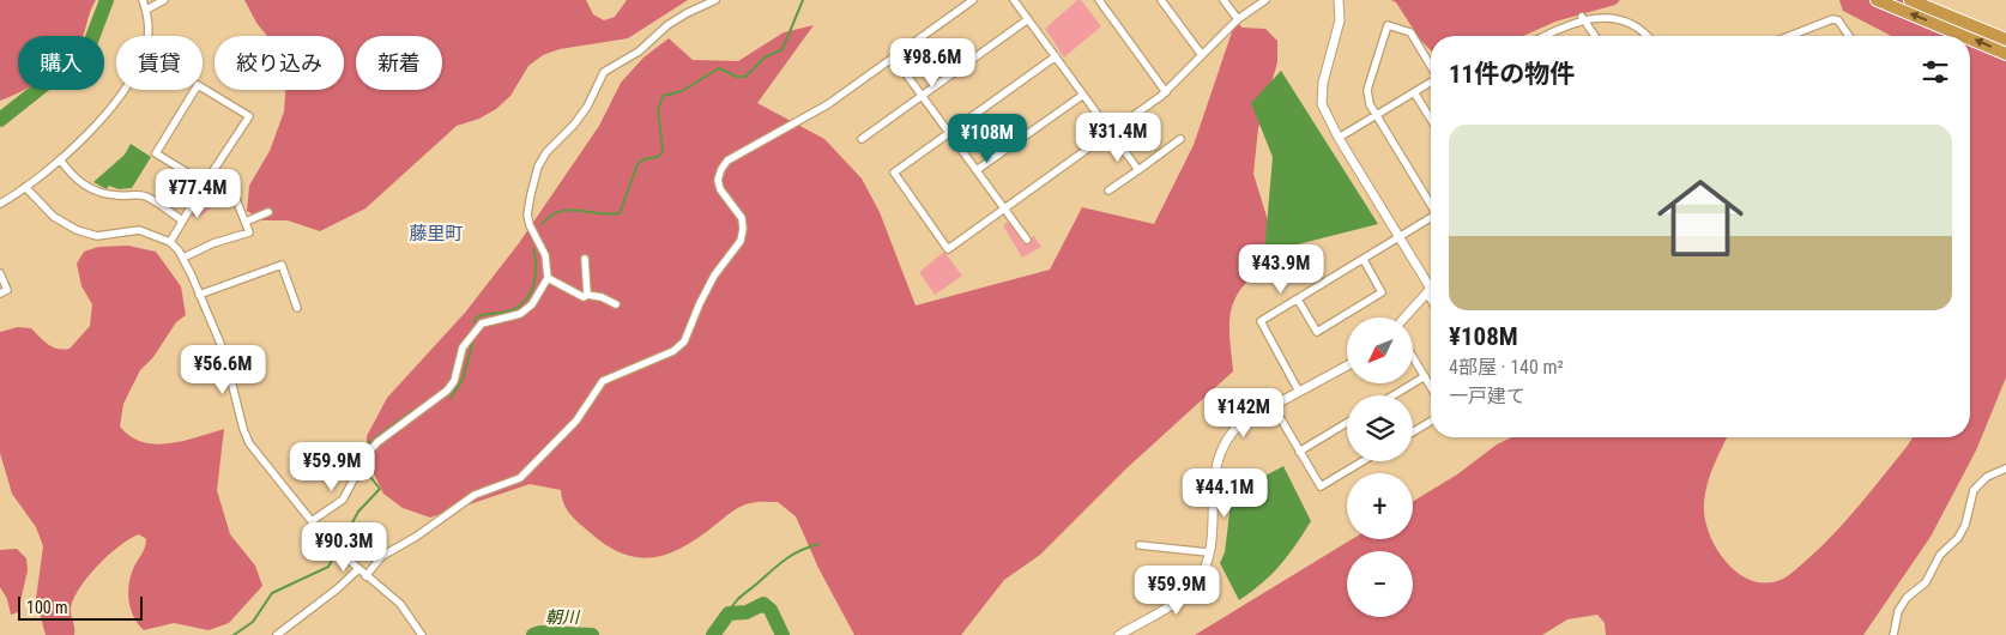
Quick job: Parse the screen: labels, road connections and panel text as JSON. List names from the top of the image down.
{
  "districts": ["藤里町"],
  "water": ["朝川"],
  "scale_bar": "100 m",
  "north": "bottom left",
  "page": {
    "chip": [
      "購入",
      "賃貸",
      "絞り込み",
      "新着"
    ],
    "heading": "11件の物件",
    "price": [
      "¥98.6M",
      "¥31.4M",
      "¥108M",
      "¥77.4M",
      "¥43.9M",
      "¥56.6M",
      "¥142M",
      "¥59.9M",
      "¥44.1M",
      "¥90.3M",
      "¥59.9M"
    ],
    "list": [
      {
        "name": "¥108M",
        "note": "4部屋 · 140 m² · 一戸建て"
      }
    ],
    "map_buttons": ["+", "−"],
    "scale": "100 m"
  }
}
